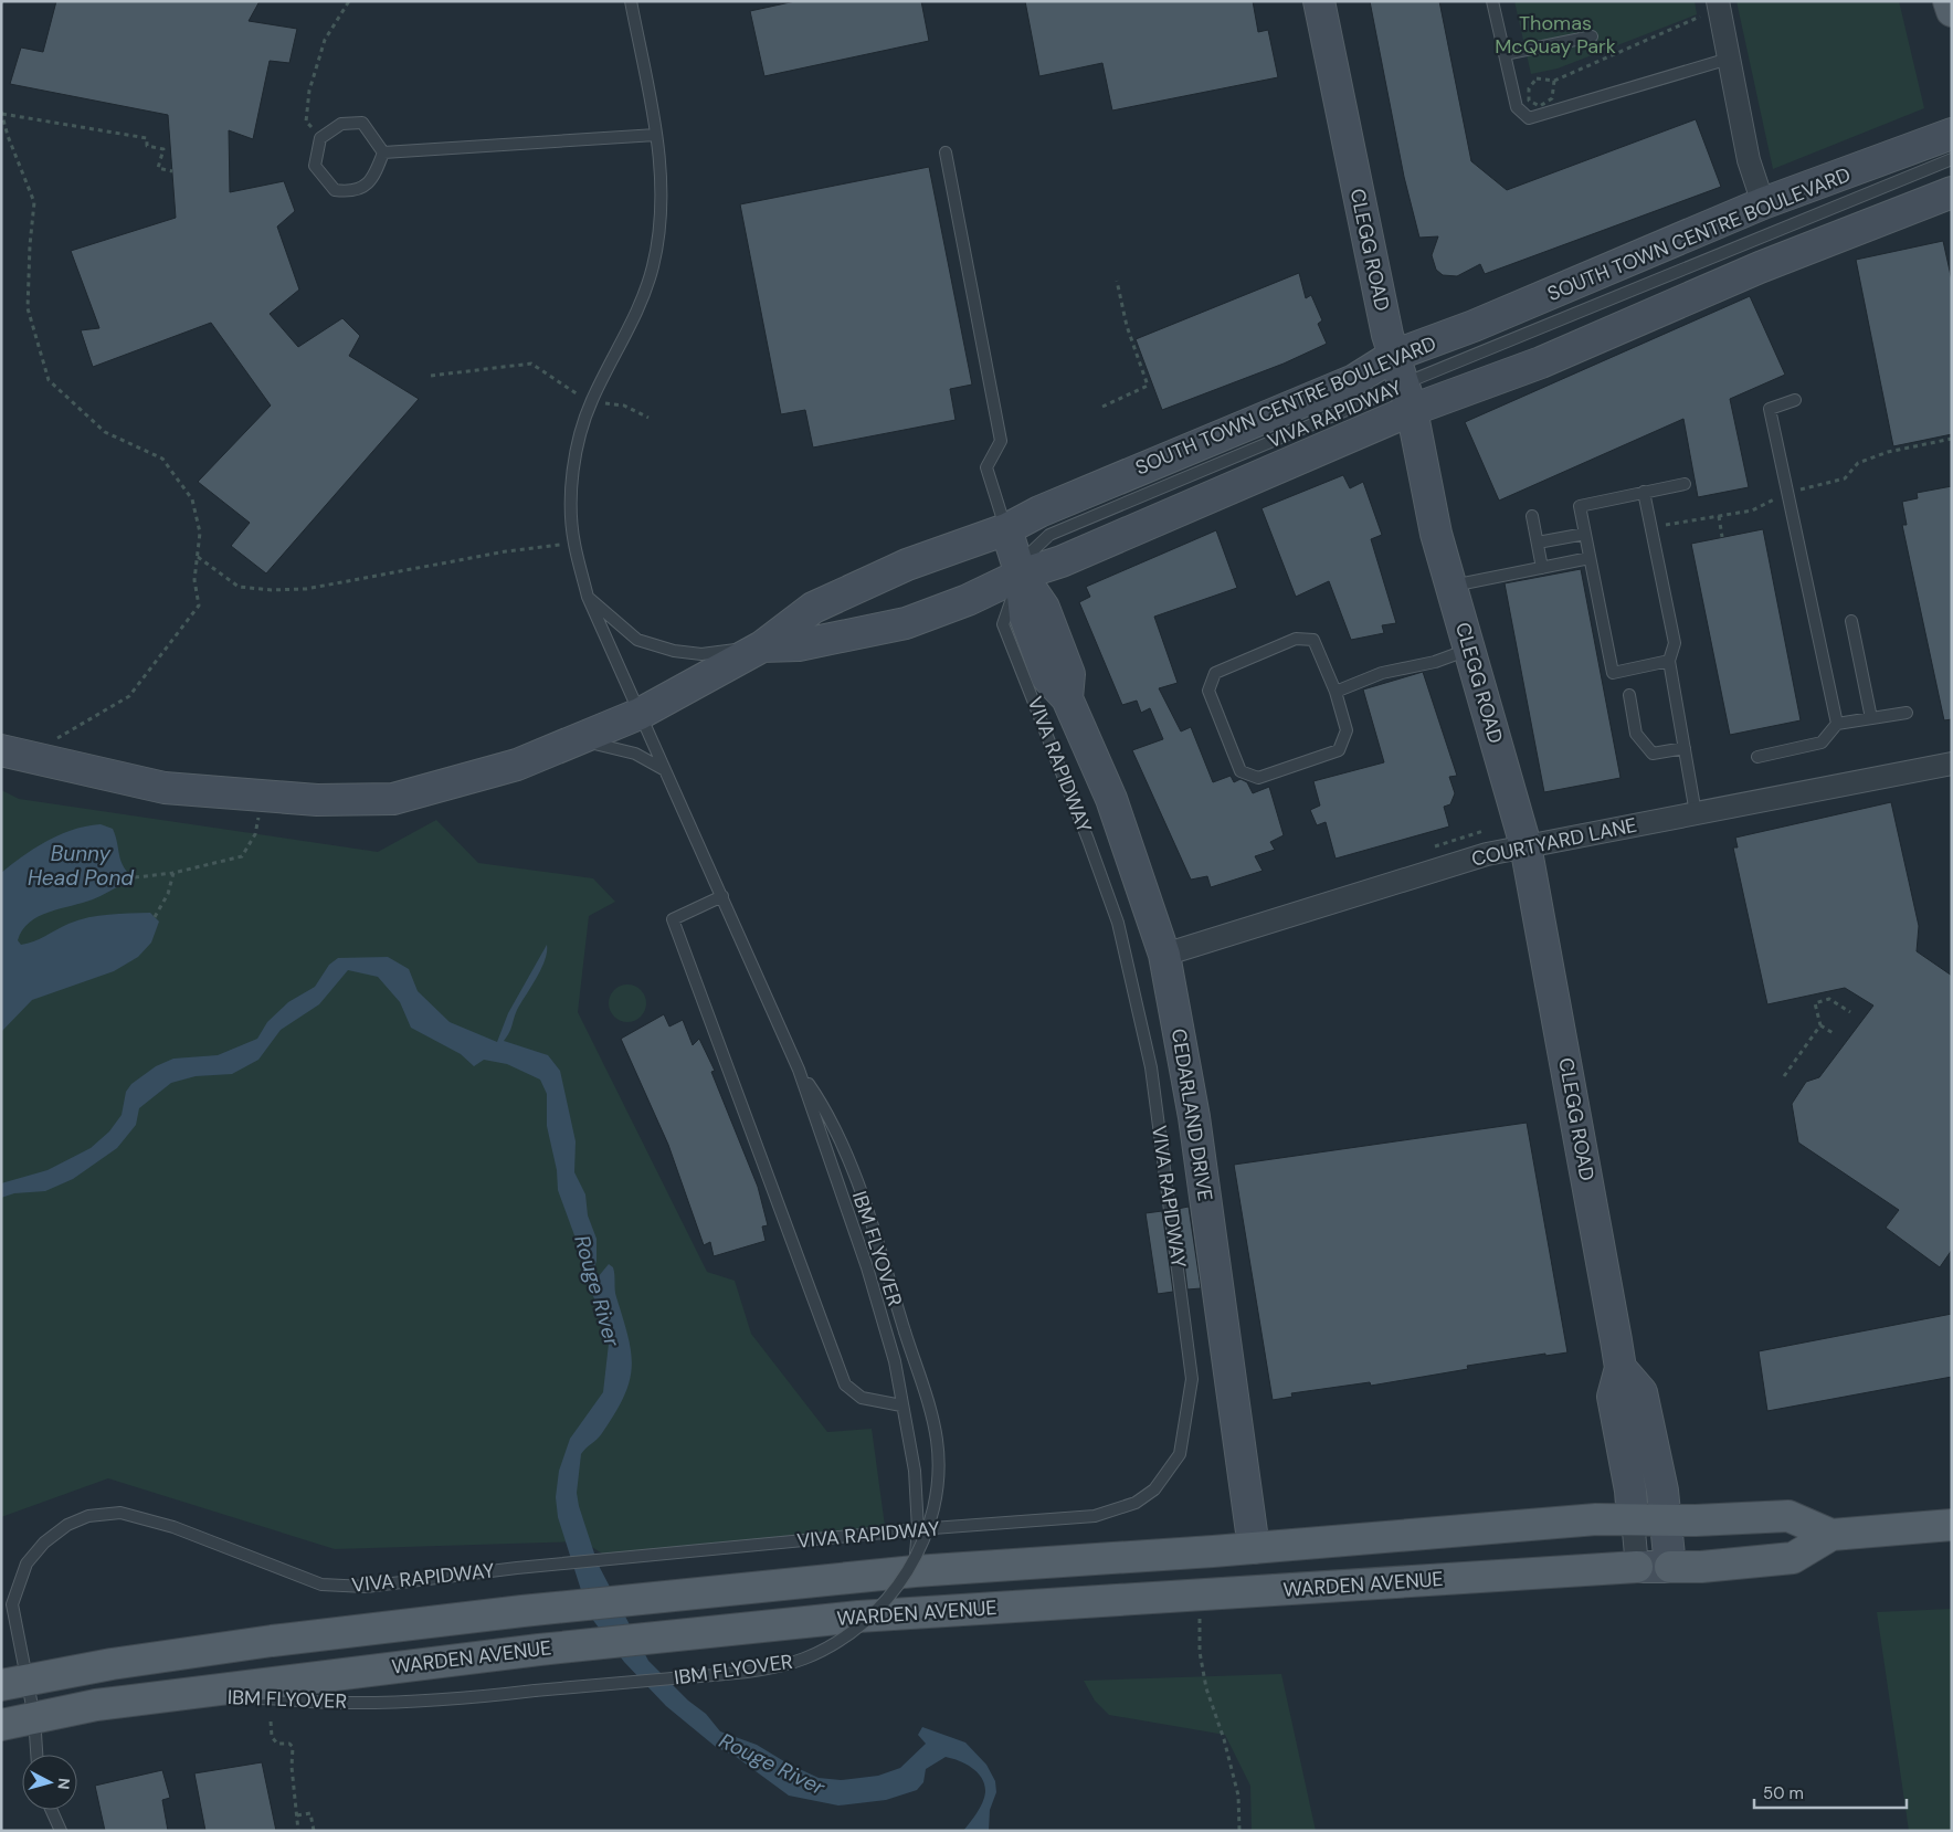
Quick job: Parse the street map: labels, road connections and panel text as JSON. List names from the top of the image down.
{
  "streets": {
    "main road": ["WARDEN AVENUE"],
    "street": [
      "SOUTH TOWN CENTRE BOULEVARD",
      "CLEGG ROAD",
      "COURTYARD LANE",
      "CEDARLAND DRIVE"
    ],
    "lane": ["VIVA RAPIDWAY", "IBM FLYOVER"]
  },
  "crossings": [
    ["SOUTH TOWN CENTRE BOULEVARD", "CLEGG ROAD"],
    ["SOUTH TOWN CENTRE BOULEVARD", "VIVA RAPIDWAY"],
    ["SOUTH TOWN CENTRE BOULEVARD", "CEDARLAND DRIVE"],
    ["CLEGG ROAD", "VIVA RAPIDWAY"],
    ["CLEGG ROAD", "COURTYARD LANE"],
    ["CLEGG ROAD", "WARDEN AVENUE"],
    ["VIVA RAPIDWAY", "CEDARLAND DRIVE"],
    ["VIVA RAPIDWAY", "WARDEN AVENUE"],
    ["COURTYARD LANE", "CEDARLAND DRIVE"],
    ["CEDARLAND DRIVE", "WARDEN AVENUE"],
    ["IBM FLYOVER", "WARDEN AVENUE"]
  ],
  "water": ["Bunny Head Pond", "Rouge River"],
  "parks": ["Thomas McQuay Park"],
  "scale_bar": "50 m",
  "north": "right"
}
